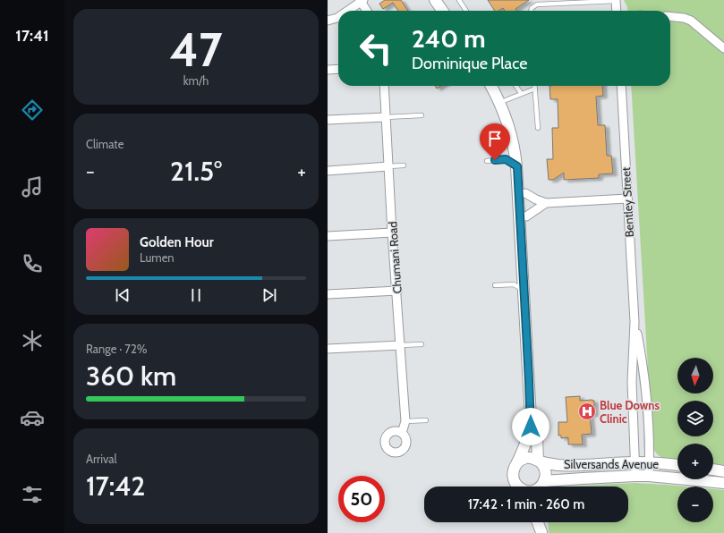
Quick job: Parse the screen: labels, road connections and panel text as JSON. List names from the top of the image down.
{
  "streets": {
    "main road": ["Silversands Avenue"],
    "street": ["Bentley Street", "Chumani Road"]
  },
  "crossings": [
    ["Bentley Street", "Silversands Avenue"]
  ],
  "places": {
    "hospital": ["Blue Downs Clinic"]
  },
  "north": "bottom",
  "page": {
    "tabs": "17:41",
    "tile": [
      ["47", "km/h"],
      "Climate",
      ["Range · 72%", "360 km"],
      ["Arrival", "17:42"]
    ],
    "turn": ["240 m", "Dominique Place"],
    "heat": ["−", "21.5°", "+"],
    "song": ["Golden Hour", "Lumen"],
    "map_buttons": ["+", "−"],
    "limit": "50",
    "trip": "17:42 · 1 min · 260 m"
  }
}
